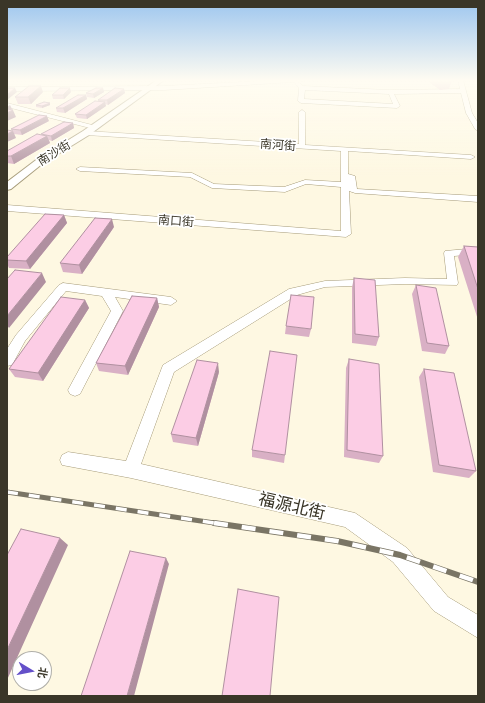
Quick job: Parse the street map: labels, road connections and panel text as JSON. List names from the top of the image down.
{
  "streets": {
    "street": [
      "南河街",
      "南沙街",
      "南口街",
      "福源北街"
    ]
  },
  "crossings": [
    ["南河街", "南沙街"]
  ],
  "north": "right"
}
